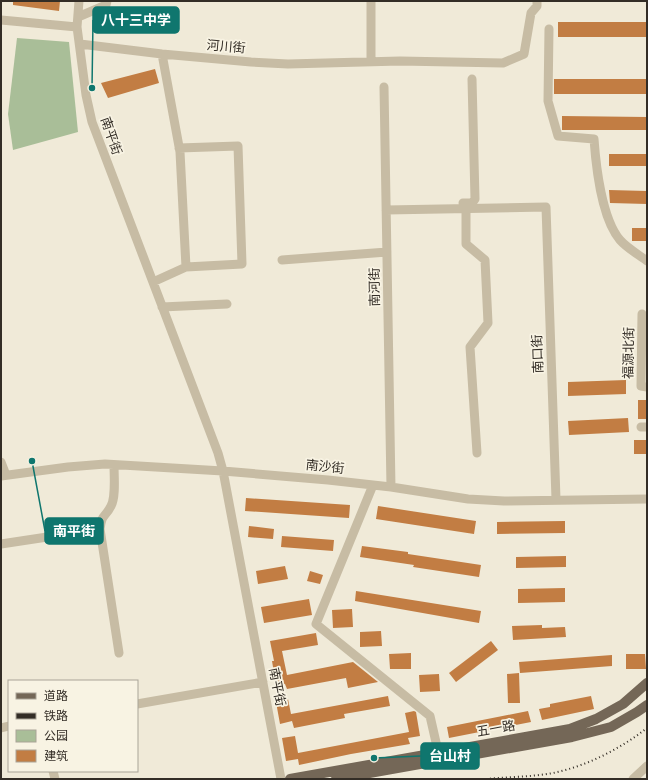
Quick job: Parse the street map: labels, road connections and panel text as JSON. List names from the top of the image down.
{
  "streets": {
    "main road": ["五一路"],
    "street": [
      "河川街",
      "南平街",
      "南河街",
      "福源北街",
      "南口街",
      "南沙街"
    ]
  },
  "crossings": [
    ["河川街", "南平街"],
    ["南平街", "南沙街"],
    ["南河街", "南沙街"],
    ["南口街", "南沙街"]
  ],
  "places": ["八十三中学", "南平街", "台山村"],
  "legend": [
    "道路",
    "铁路",
    "公园",
    "建筑"
  ]
}
